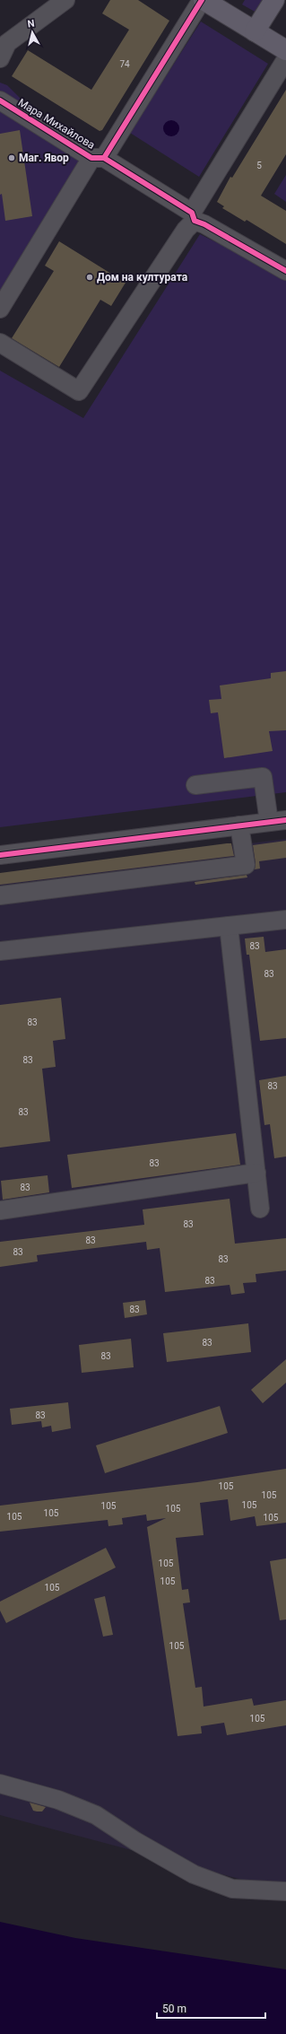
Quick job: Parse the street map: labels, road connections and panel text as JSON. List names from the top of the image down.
{
  "streets": {
    "street": ["Мара Михайлова"]
  },
  "places": ["Маг. Явор", "Дом на културата"],
  "house_numbers": [
    "74",
    "5",
    "83",
    "83",
    "83",
    "83",
    "83",
    "83",
    "83",
    "83",
    "83",
    "83",
    "83",
    "83",
    "83",
    "83",
    "83",
    "83",
    "83",
    "105",
    "105",
    "105",
    "105",
    "105",
    "105",
    "105",
    "105",
    "105",
    "105",
    "105",
    "105",
    "105"
  ],
  "scale_bar": "50 m",
  "north": "top"
}
